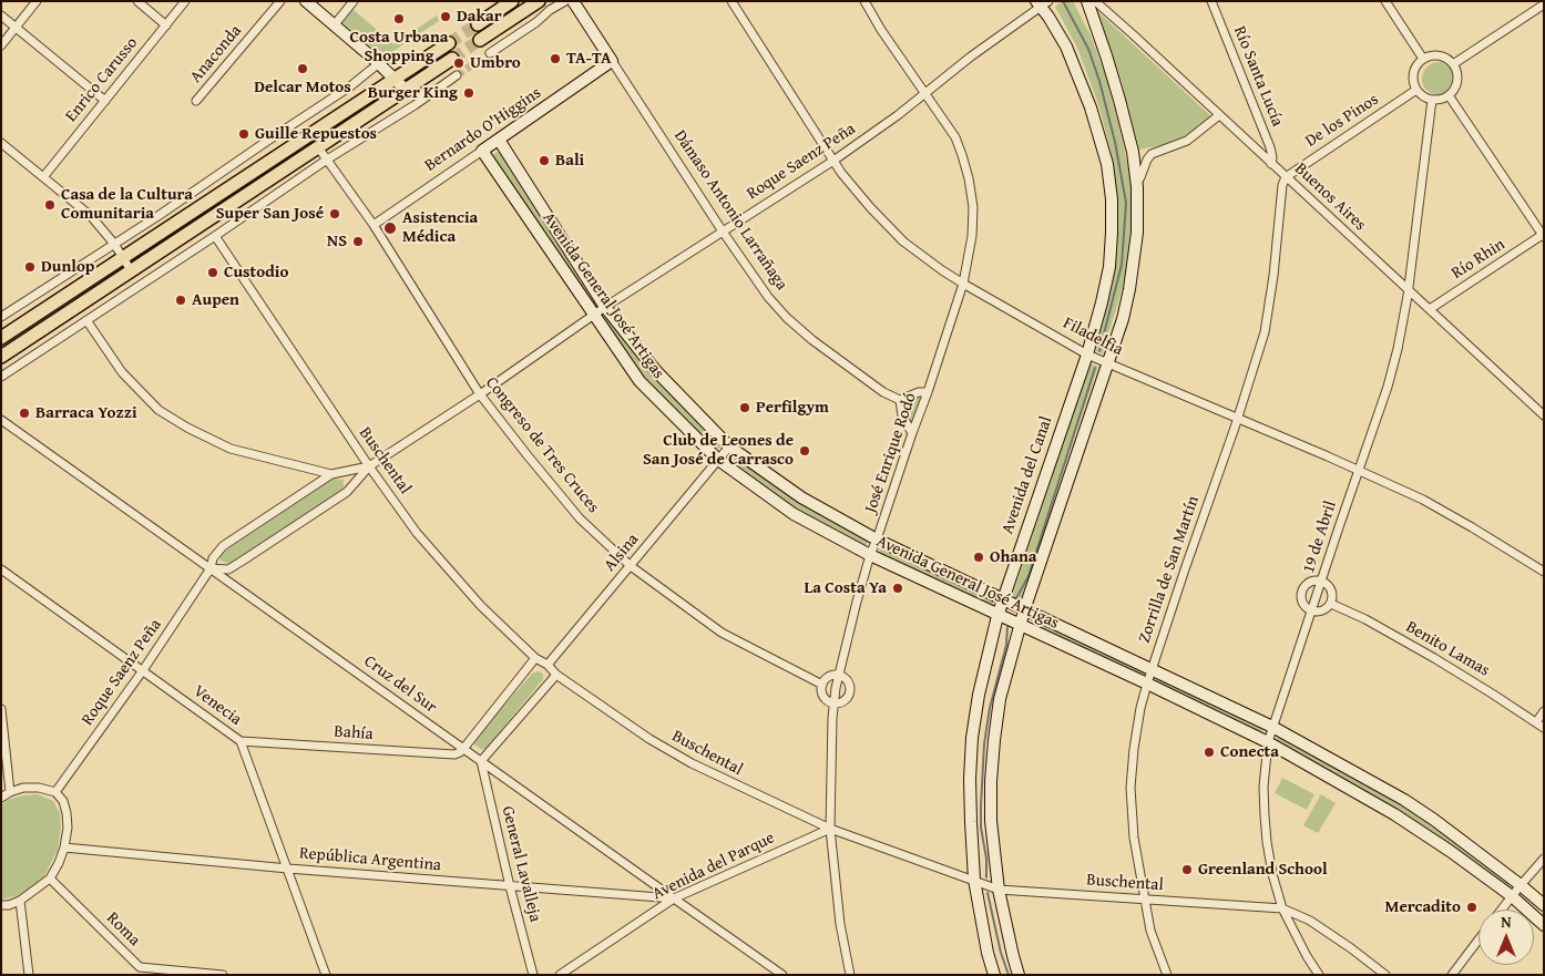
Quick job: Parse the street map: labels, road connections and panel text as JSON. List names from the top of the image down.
{
  "streets": {
    "street": [
      "Anaconda",
      "Río Santa Lucía",
      "Enrico Carusso",
      "De los Pinos",
      "Bernardo O'Higgins",
      "Roque Saenz Peña",
      "Buenos Aires",
      "Dámaso Antonio Larrañaga",
      "Río Rhin",
      "Avenida General José Artigas",
      "Filadelfia",
      "Congreso de Tres Cruces",
      "José Enrique Rodó",
      "Buschental",
      "Avenida del Canal",
      "19 de Abril",
      "Alsina",
      "Zorrilla de San Martín",
      "Benito Lamas",
      "Cruz del Sur",
      "Venecia",
      "Bahía",
      "República Argentina",
      "General Lavalleja",
      "Avenida del Parque",
      "Roma"
    ]
  },
  "crossings": [
    ["Río Santa Lucía", "Buenos Aires"],
    ["De los Pinos", "Buenos Aires"],
    ["De los Pinos", "19 de Abril"],
    ["De los Pinos", "Zorrilla de San Martín"],
    ["Bernardo O'Higgins", "Dámaso Antonio Larrañaga"],
    ["Bernardo O'Higgins", "Avenida General José Artigas"],
    ["Bernardo O'Higgins", "Congreso de Tres Cruces"],
    ["Roque Saenz Peña", "Dámaso Antonio Larrañaga"],
    ["Roque Saenz Peña", "Avenida General José Artigas"],
    ["Roque Saenz Peña", "Filadelfia"],
    ["Roque Saenz Peña", "Congreso de Tres Cruces"],
    ["Roque Saenz Peña", "José Enrique Rodó"],
    ["Roque Saenz Peña", "Buschental"],
    ["Roque Saenz Peña", "Avenida del Canal"],
    ["Roque Saenz Peña", "Cruz del Sur"],
    ["Roque Saenz Peña", "Venecia"],
    ["Buenos Aires", "Río Rhin"],
    ["Buenos Aires", "19 de Abril"],
    ["Buenos Aires", "Zorrilla de San Martín"],
    ["Avenida General José Artigas", "José Enrique Rodó"],
    ["Avenida General José Artigas", "Avenida del Canal"],
    ["Avenida General José Artigas", "19 de Abril"],
    ["Avenida General José Artigas", "Alsina"],
    ["Avenida General José Artigas", "Zorrilla de San Martín"],
    ["Filadelfia", "José Enrique Rodó"],
    ["Filadelfia", "Avenida del Canal"],
    ["Filadelfia", "19 de Abril"],
    ["Filadelfia", "Zorrilla de San Martín"],
    ["Congreso de Tres Cruces", "Alsina"],
    ["José Enrique Rodó", "Buschental"],
    ["José Enrique Rodó", "Avenida del Parque"],
    ["Buschental", "Avenida del Canal"],
    ["Buschental", "19 de Abril"],
    ["Buschental", "Alsina"],
    ["Buschental", "Zorrilla de San Martín"],
    ["Buschental", "Avenida del Parque"],
    ["Cruz del Sur", "Bahía"],
    ["Cruz del Sur", "República Argentina"],
    ["Cruz del Sur", "General Lavalleja"],
    ["Cruz del Sur", "Avenida del Parque"],
    ["Venecia", "Bahía"],
    ["Venecia", "República Argentina"],
    ["República Argentina", "General Lavalleja"],
    ["República Argentina", "Avenida del Parque"]
  ],
  "places": [
    "Dakar",
    "Costa Urbana Shopping",
    "TA-TA",
    "Umbro",
    "Delcar Motos",
    "Burger King",
    "Guille Repuestos",
    "Bali",
    "Casa de la Cultura Comunitaria",
    "Super San José",
    "Asistencia Médica",
    "NS",
    "Dunlop",
    "Custodio",
    "Aupen",
    "Perfilgym",
    "Barraca Yozzi",
    "Club de Leones de San José de Carrasco",
    "Ohana",
    "La Costa Ya",
    "Conecta",
    "Greenland School",
    "Mercadito"
  ],
  "north": "top"
}
